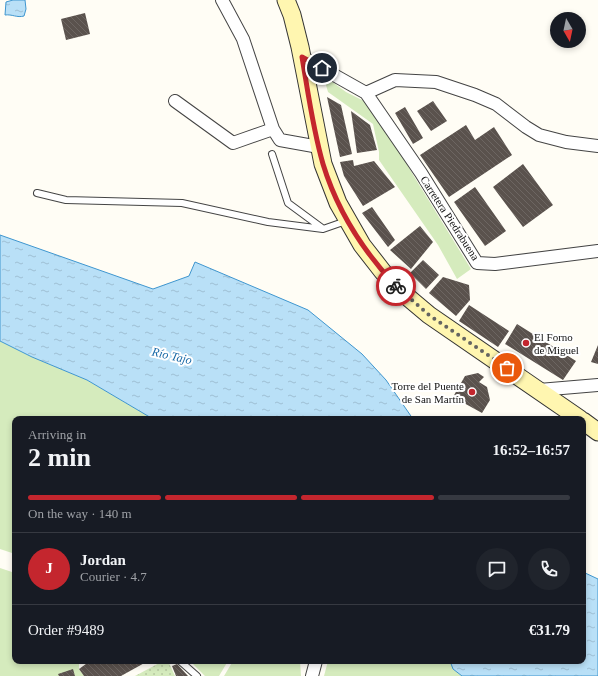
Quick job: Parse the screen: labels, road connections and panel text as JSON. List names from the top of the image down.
{
  "streets": {
    "street": ["Carretera Piedrabuena"]
  },
  "water": ["Río Tajo"],
  "places": ["El Forno de Miguel", "Torre del Puente de San Martín"],
  "north": "bottom",
  "page": {
    "heading": ["2 min", "Arriving in", "16:52–16:57"],
    "panel": [
      "Jordan",
      "Courier · 4.7",
      "Order #9489",
      "€31.79"
    ],
    "bar": "On the way · 140 m",
    "round": "J"
  }
}
